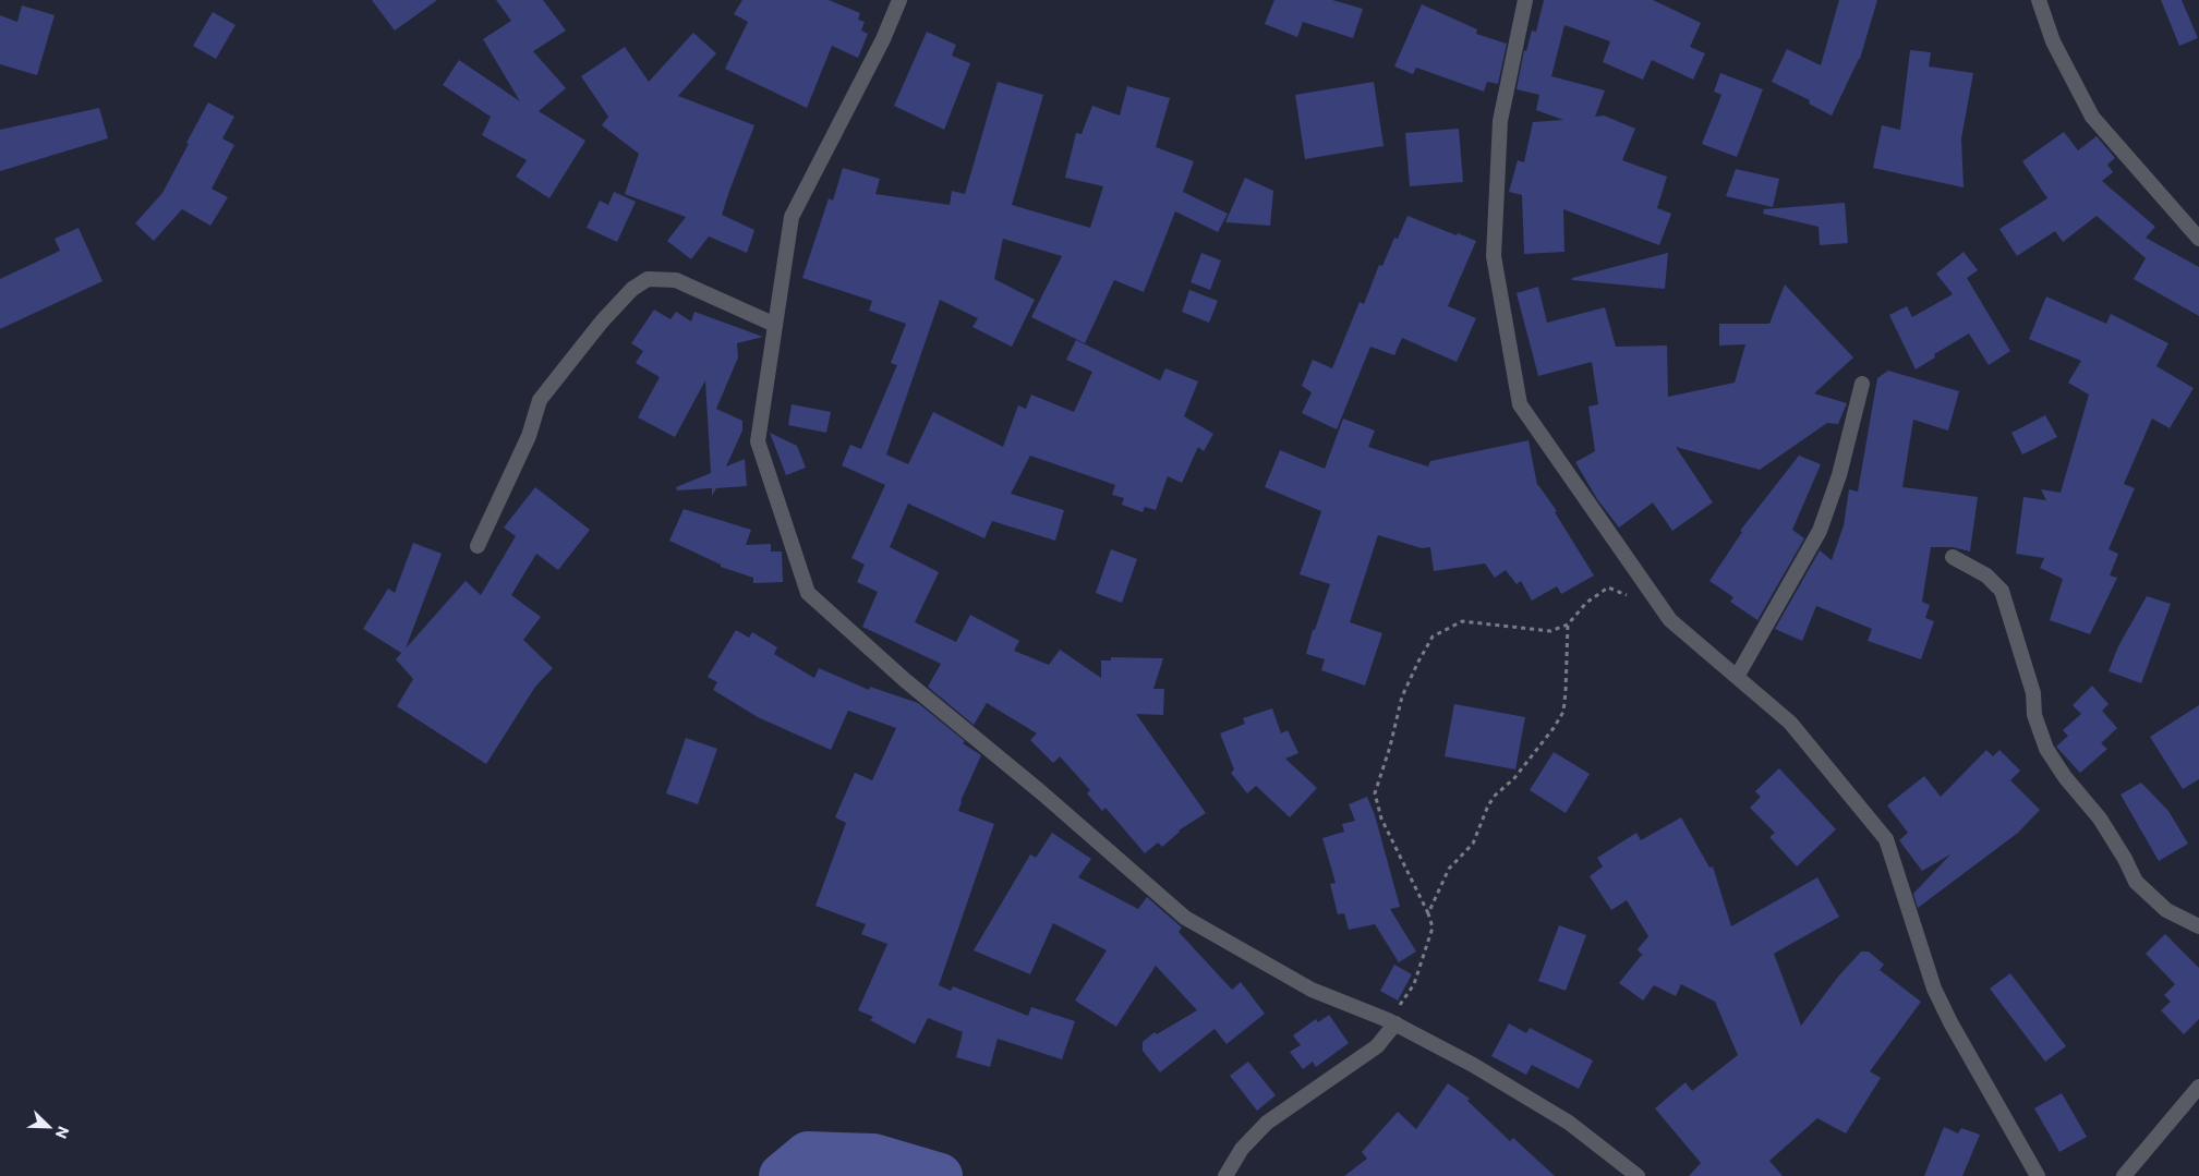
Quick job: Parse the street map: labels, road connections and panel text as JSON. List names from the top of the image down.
{
  "north": "bottom right"
}
